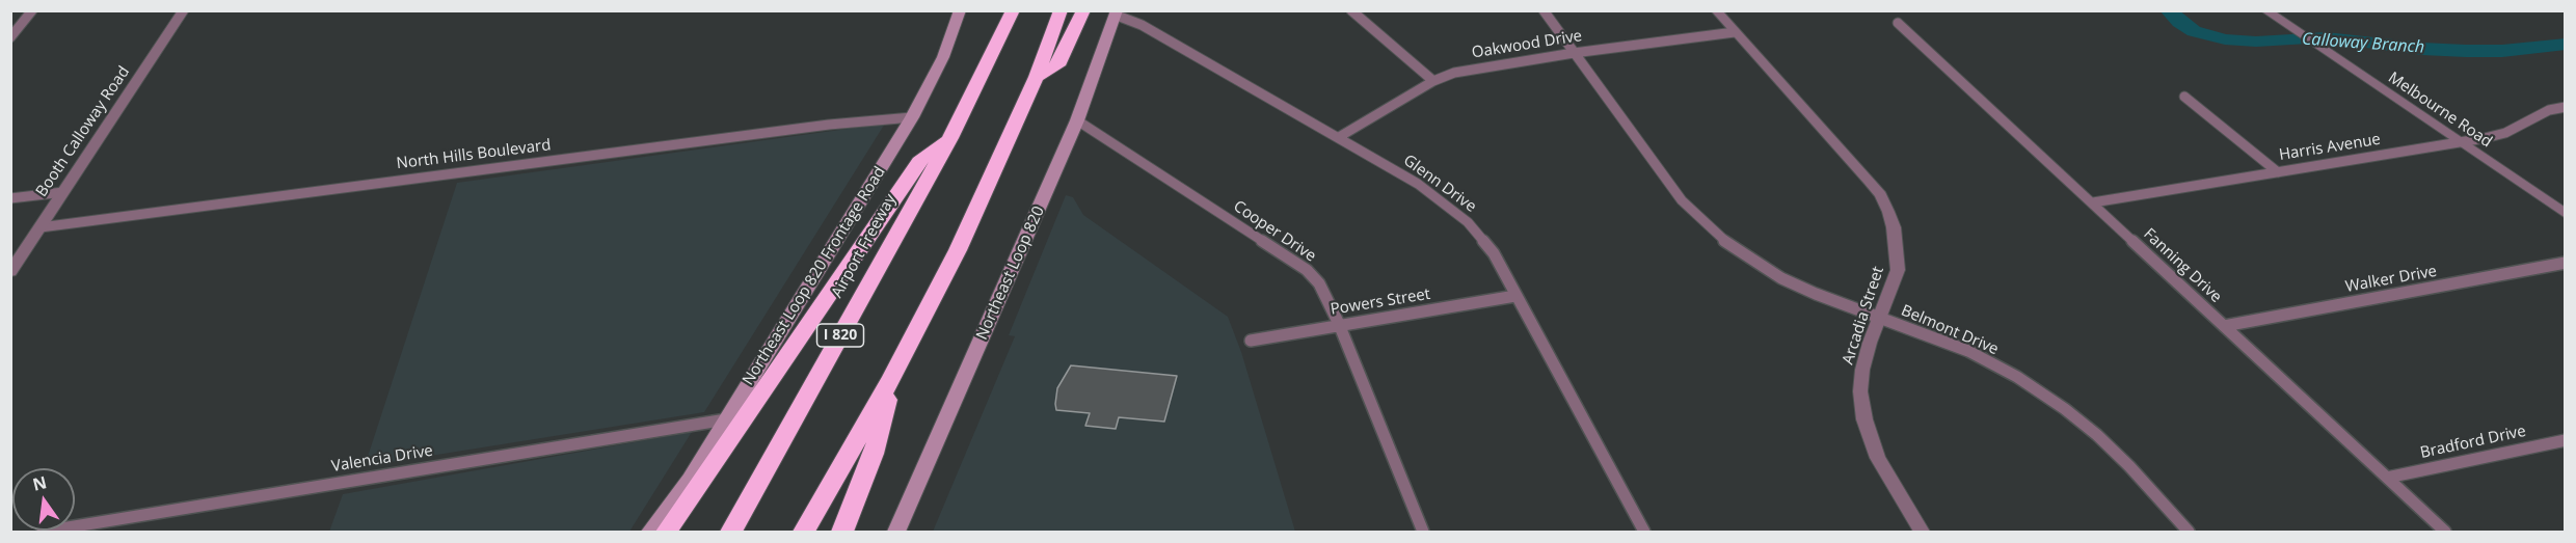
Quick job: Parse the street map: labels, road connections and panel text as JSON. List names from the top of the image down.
{
  "streets": {
    "highway": ["Airport Freeway", "I 820"],
    "main road": ["Northeast Loop 820", "Northeast Loop 820 Frontage Road"],
    "street": [
      "Oakwood Drive",
      "Melbourne Road",
      "Booth Calloway Road",
      "Harris Avenue",
      "North Hills Boulevard",
      "Glenn Drive",
      "Cooper Drive",
      "Fanning Drive",
      "Walker Drive",
      "Powers Street",
      "Arcadia Street",
      "Belmont Drive",
      "Bradford Drive",
      "Valencia Drive"
    ]
  },
  "crossings": [
    ["Oakwood Drive", "Glenn Drive"],
    ["Oakwood Drive", "Arcadia Street"],
    ["Oakwood Drive", "Belmont Drive"],
    ["Melbourne Road", "Harris Avenue"],
    ["Booth Calloway Road", "North Hills Boulevard"],
    ["Harris Avenue", "Fanning Drive"],
    ["North Hills Boulevard", "Northeast Loop 820 Frontage Road"],
    ["Glenn Drive", "Northeast Loop 820"],
    ["Glenn Drive", "Powers Street"],
    ["Cooper Drive", "Northeast Loop 820"],
    ["Cooper Drive", "Powers Street"],
    ["Fanning Drive", "Walker Drive"],
    ["Fanning Drive", "Bradford Drive"],
    ["Northeast Loop 820 Frontage Road", "Valencia Drive"],
    ["Arcadia Street", "Belmont Drive"]
  ],
  "water": ["Calloway Branch"],
  "north": "top"
}
